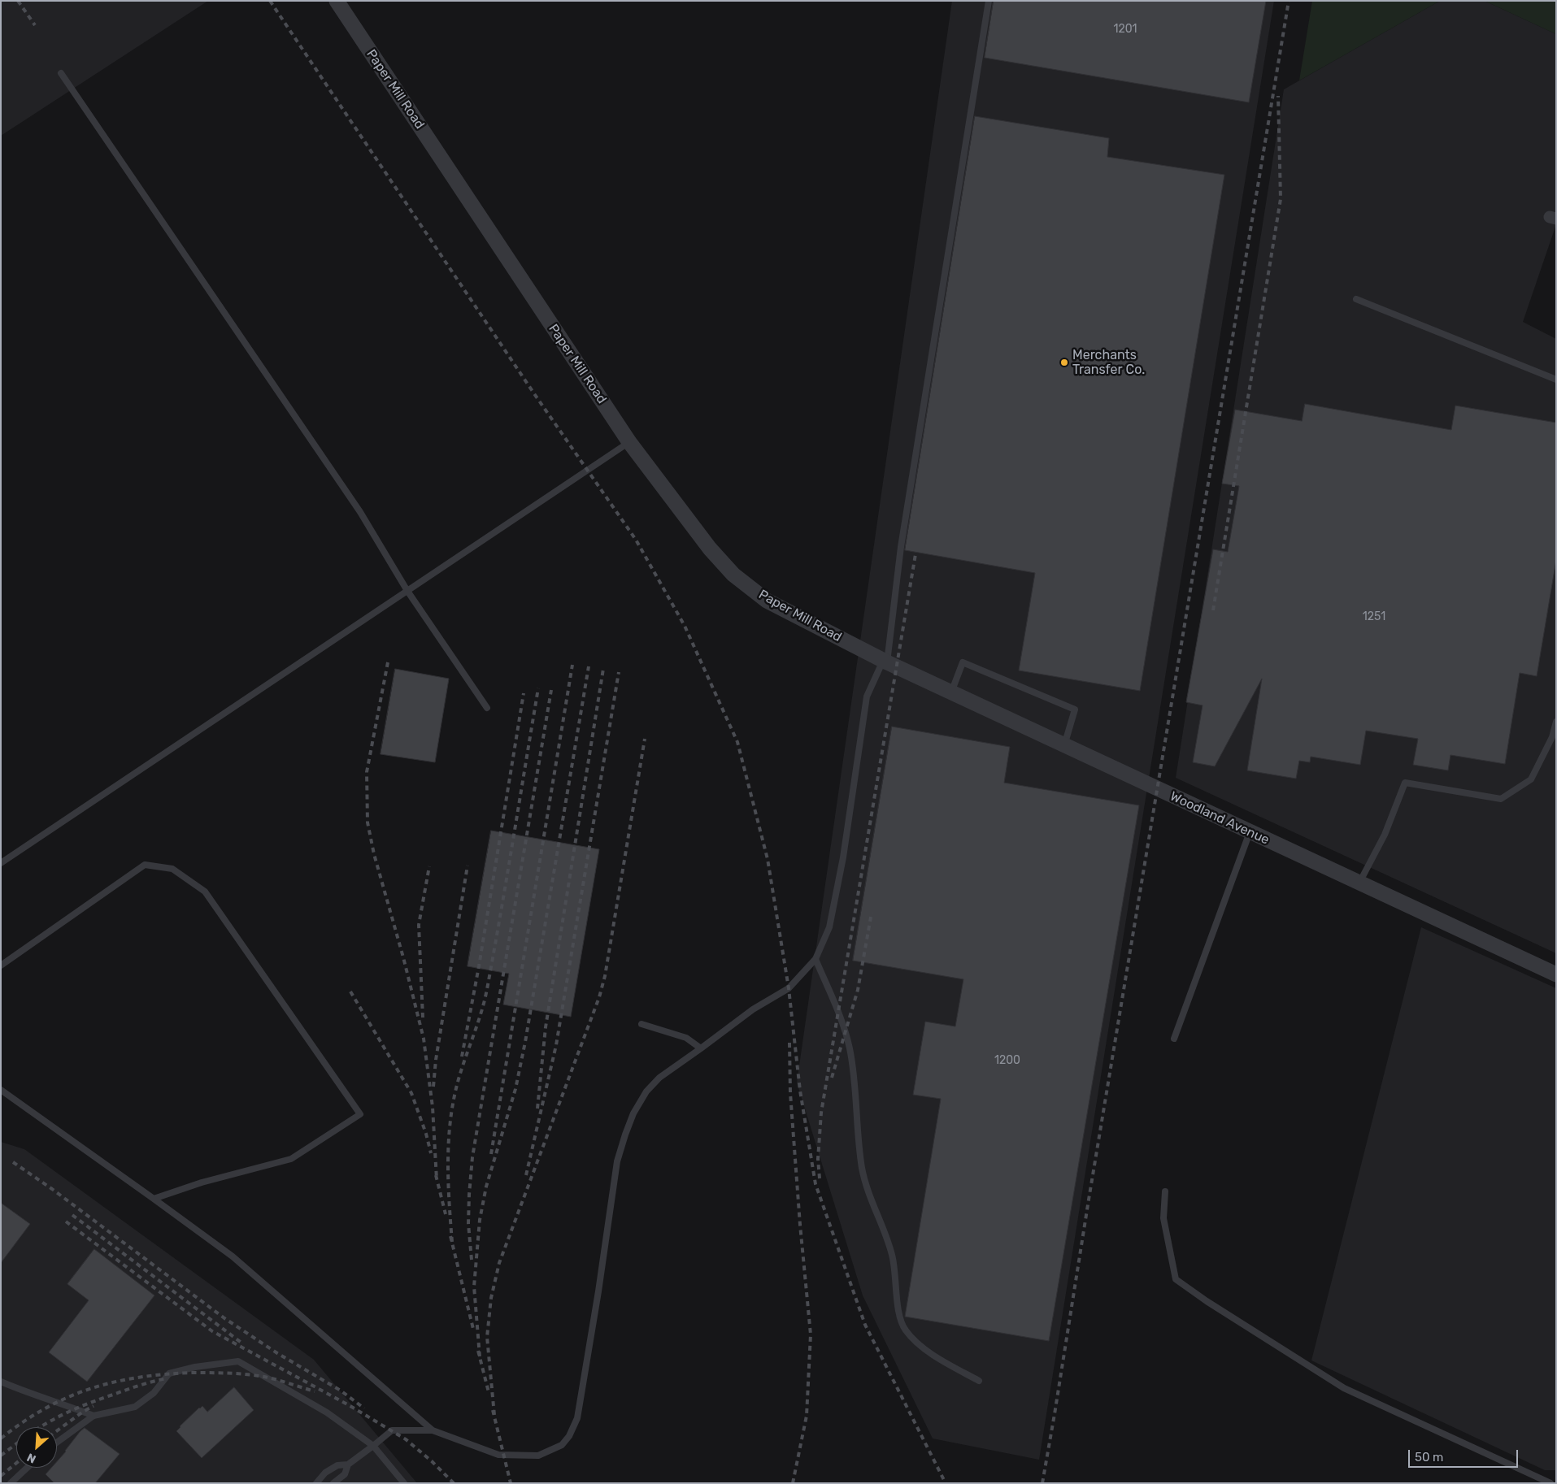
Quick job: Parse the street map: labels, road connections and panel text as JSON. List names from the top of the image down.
{
  "streets": {
    "street": ["Paper Mill Road", "Woodland Avenue"]
  },
  "crossings": [
    ["Paper Mill Road", "Woodland Avenue"]
  ],
  "places": ["Merchants Transfer Co."],
  "house_numbers": ["1201", "1251", "1200"],
  "scale_bar": "50 m",
  "north": "bottom left"
}
